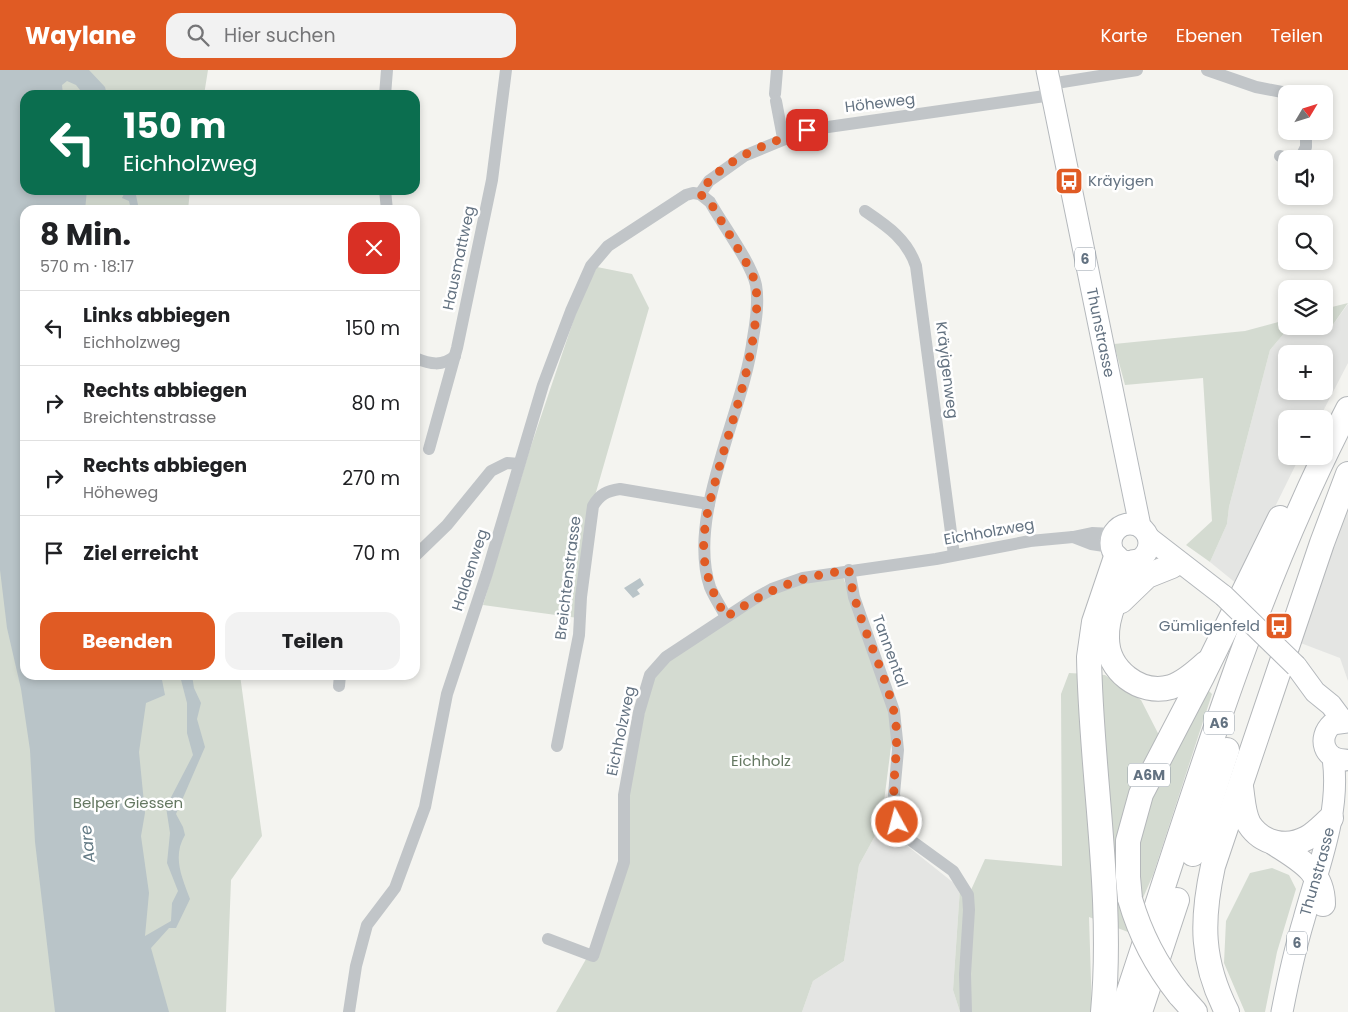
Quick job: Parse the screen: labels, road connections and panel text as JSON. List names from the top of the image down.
{
  "streets": {
    "highway": ["A6", "A6M"],
    "main road": ["6", "Thunstrasse"],
    "street": [
      "Höheweg",
      "Hausmattweg",
      "Kräyigenweg",
      "Eichholzweg",
      "Haldenweg",
      "Breichtenstrasse",
      "Tannental"
    ]
  },
  "crossings": [
    ["Höheweg", "Thunstrasse"],
    ["Höheweg", "Haldenweg"],
    ["Thunstrasse", "Eichholzweg"],
    ["Kräyigenweg", "Eichholzweg"],
    ["Eichholzweg", "Tannental"]
  ],
  "water": ["Aare"],
  "parks": ["Eichholz", "Belper Giessen"],
  "places": {
    "bus stop": ["Kräyigen", "Gümligenfeld"]
  },
  "north": "top right",
  "page": {
    "header": "Waylane",
    "search": "Hier suchen",
    "nav": ["Karte", "Ebenen", "Teilen"],
    "map_buttons": ["+", "−"],
    "turn": ["150 m", "Eichholzweg"],
    "heading": ["8 Min.", "570 m · 18:17"],
    "list": [
      {
        "name": "Links abbiegen",
        "note": "Eichholzweg",
        "value": "150 m"
      },
      {
        "name": "Rechts abbiegen",
        "note": "Breichtenstrasse",
        "value": "80 m"
      },
      {
        "name": "Rechts abbiegen",
        "note": "Höheweg",
        "value": "270 m"
      },
      {
        "name": "Ziel erreicht",
        "value": "70 m"
      }
    ],
    "buttons": ["Beenden", "Teilen"]
  }
}
